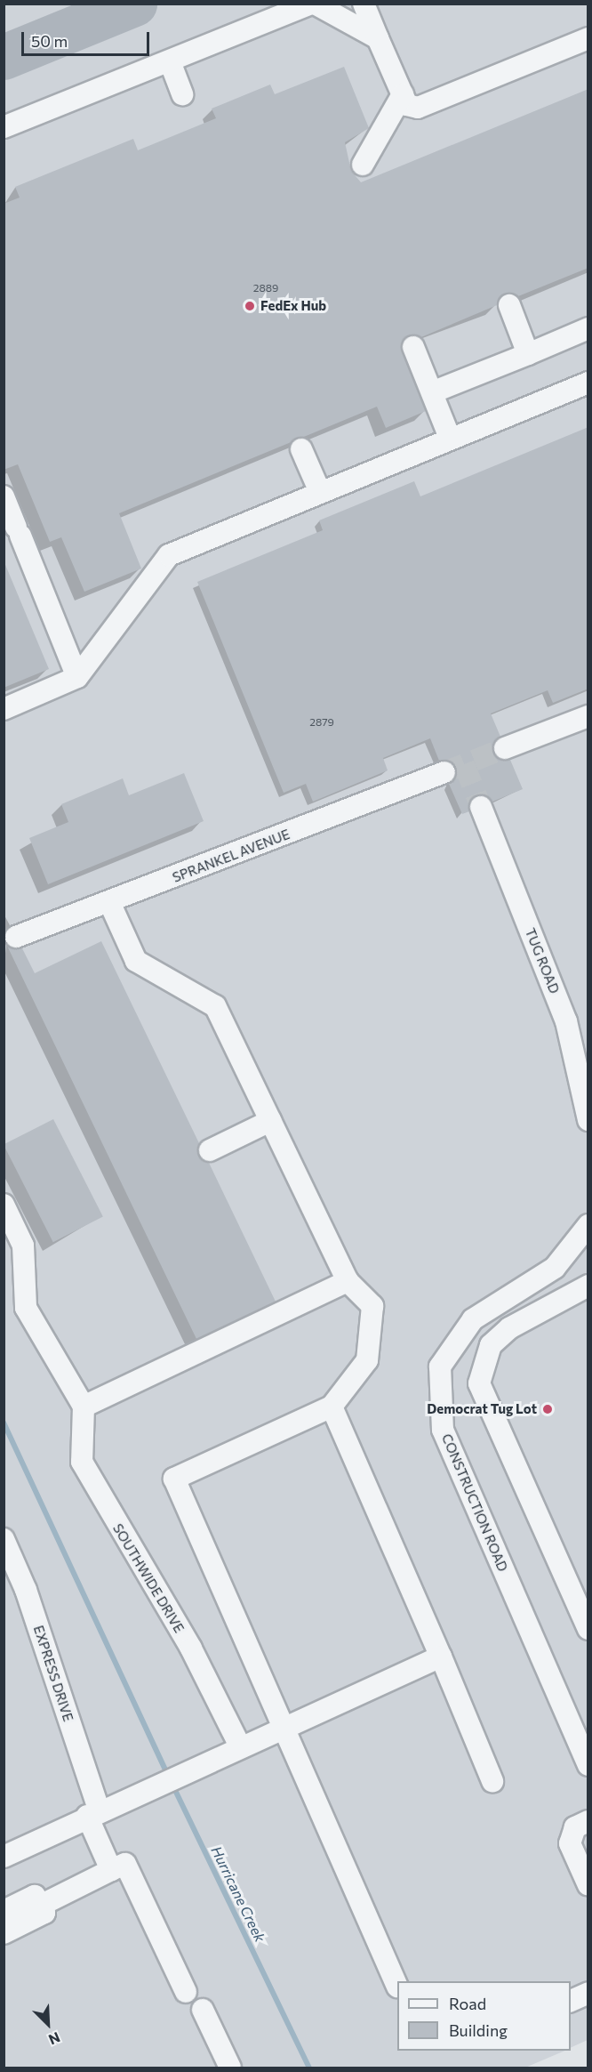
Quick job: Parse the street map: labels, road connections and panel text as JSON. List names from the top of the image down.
{
  "streets": {
    "street": [
      "SPRANKEL AVENUE",
      "TUG ROAD",
      "CONSTRUCTION ROAD",
      "SOUTHWIDE DRIVE",
      "EXPRESS DRIVE"
    ]
  },
  "water": ["Hurricane Creek"],
  "places": ["FedEx Hub", "Democrat Tug Lot"],
  "house_numbers": ["2889", "2879"],
  "legend": ["Road", "Building"],
  "scale_bar": "50 m",
  "north": "bottom right"
}
